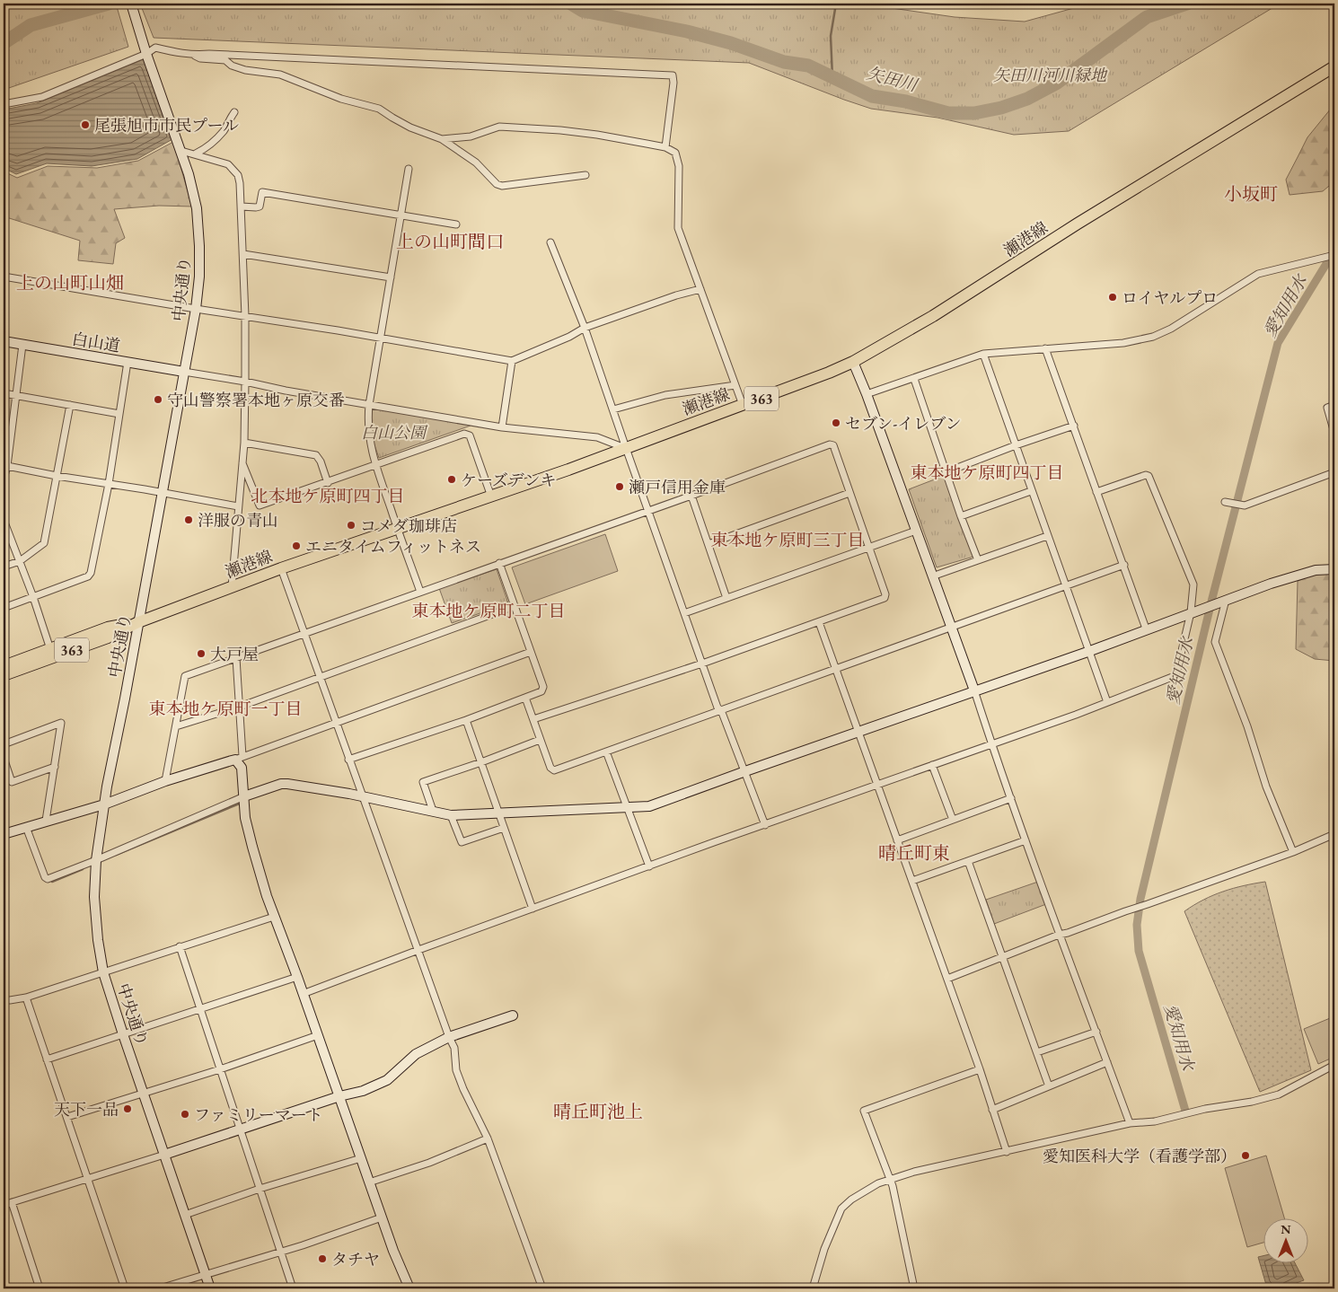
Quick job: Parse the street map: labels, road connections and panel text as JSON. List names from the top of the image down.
{
  "streets": {
    "highway": ["瀬港線", "363"],
    "street": ["中央通り", "白山道"]
  },
  "crossings": [
    ["瀬港線", "中央通り"],
    ["中央通り", "白山道"]
  ],
  "districts": [
    "小坂町",
    "上の山町間口",
    "上の山町山畑",
    "東本地ケ原町四丁目",
    "北本地ケ原町四丁目",
    "東本地ケ原町三丁目",
    "東本地ケ原町二丁目",
    "東本地ケ原町一丁目",
    "晴丘町東",
    "晴丘町池上"
  ],
  "water": ["矢田川", "愛知用水"],
  "parks": ["矢田川河川緑地", "白山公園"],
  "places": [
    "尾張旭市市民プール",
    "ロイヤルプロ",
    "守山警察署本地ヶ原交番",
    "セブン-イレブン",
    "ケーズデンキ",
    "瀬戸信用金庫",
    "洋服の青山",
    "コメダ珈琲店",
    "エニタイムフィットネス",
    "大戸屋",
    "天下一品",
    "ファミリーマート",
    "愛知医科大学（看護学部）",
    "タチヤ"
  ],
  "north": "top"
}
